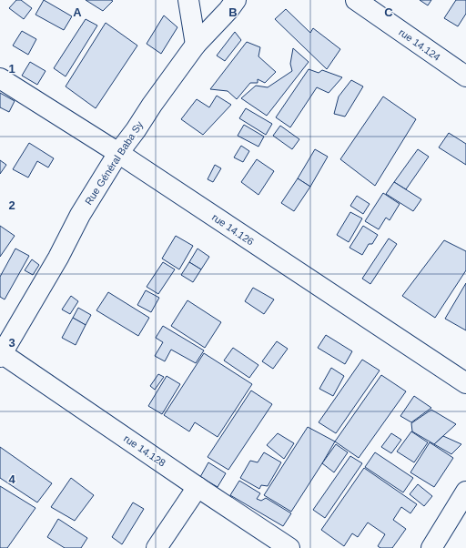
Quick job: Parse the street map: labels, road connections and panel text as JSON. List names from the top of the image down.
{
  "streets": {
    "street": [
      "rue 14.124",
      "Rue Général Baba Sy",
      "rue 14.126",
      "rue 14.128"
    ]
  },
  "crossings": [
    ["Rue Général Baba Sy", "rue 14.126"],
    ["Rue Général Baba Sy", "rue 14.128"]
  ],
  "grid": {
    "columns": ["A", "B", "C"],
    "rows": [
      "1",
      "2",
      "3",
      "4"
    ]
  }
}
